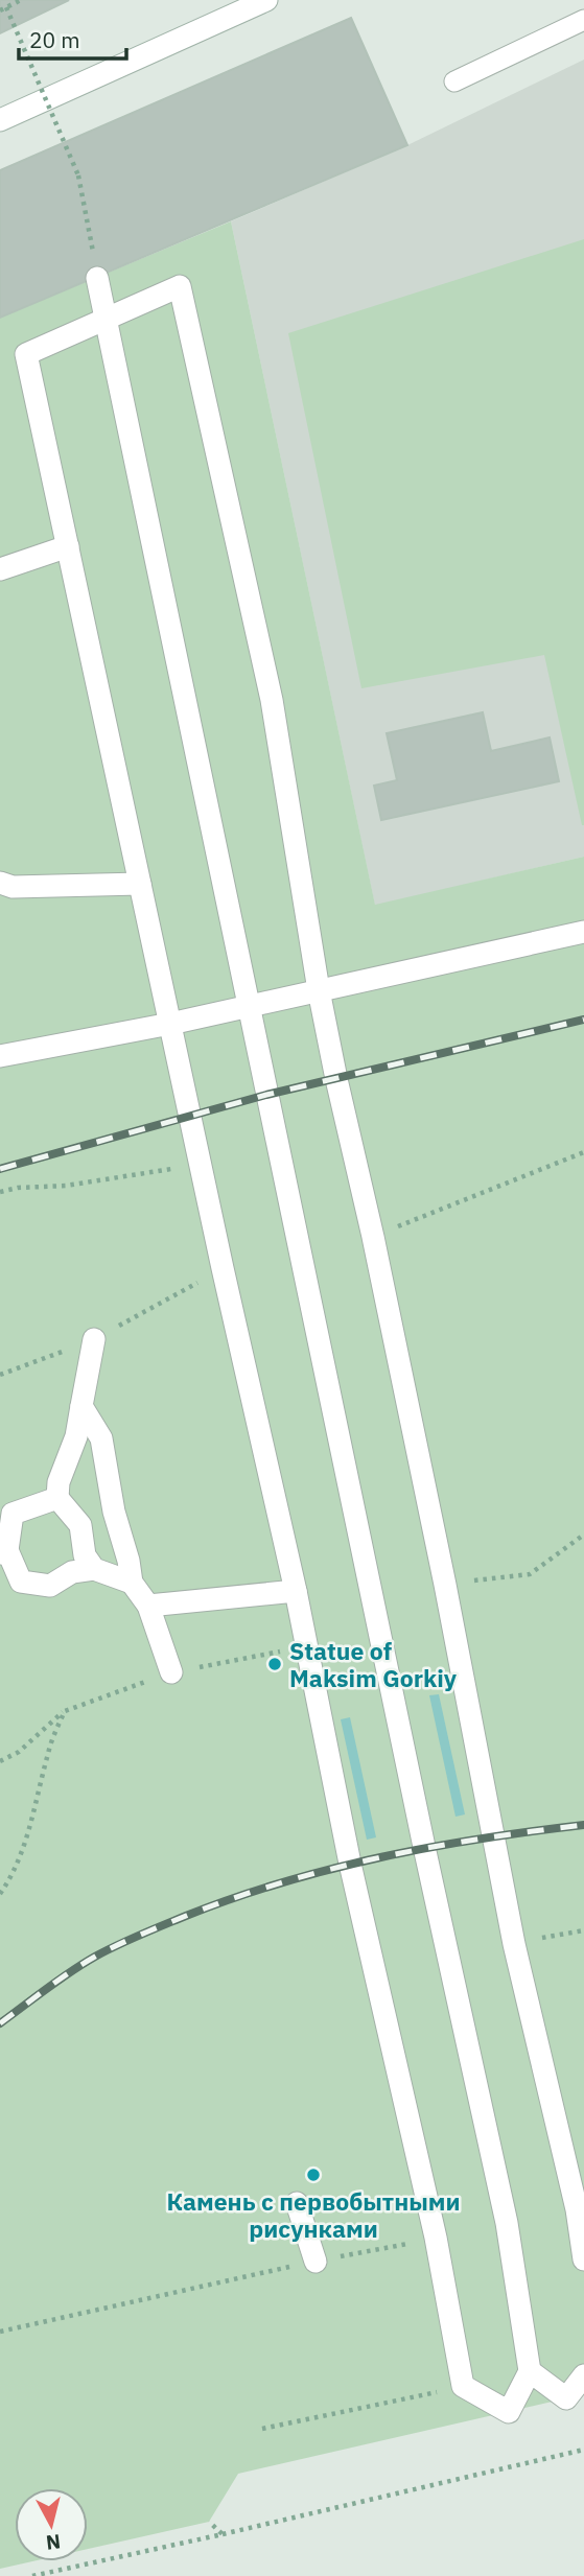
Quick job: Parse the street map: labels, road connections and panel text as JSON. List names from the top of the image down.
{
  "places": ["Statue of Maksim Gorkiy", "Камень с первобытными рисунками"],
  "scale_bar": "20 m",
  "north": "bottom"
}
